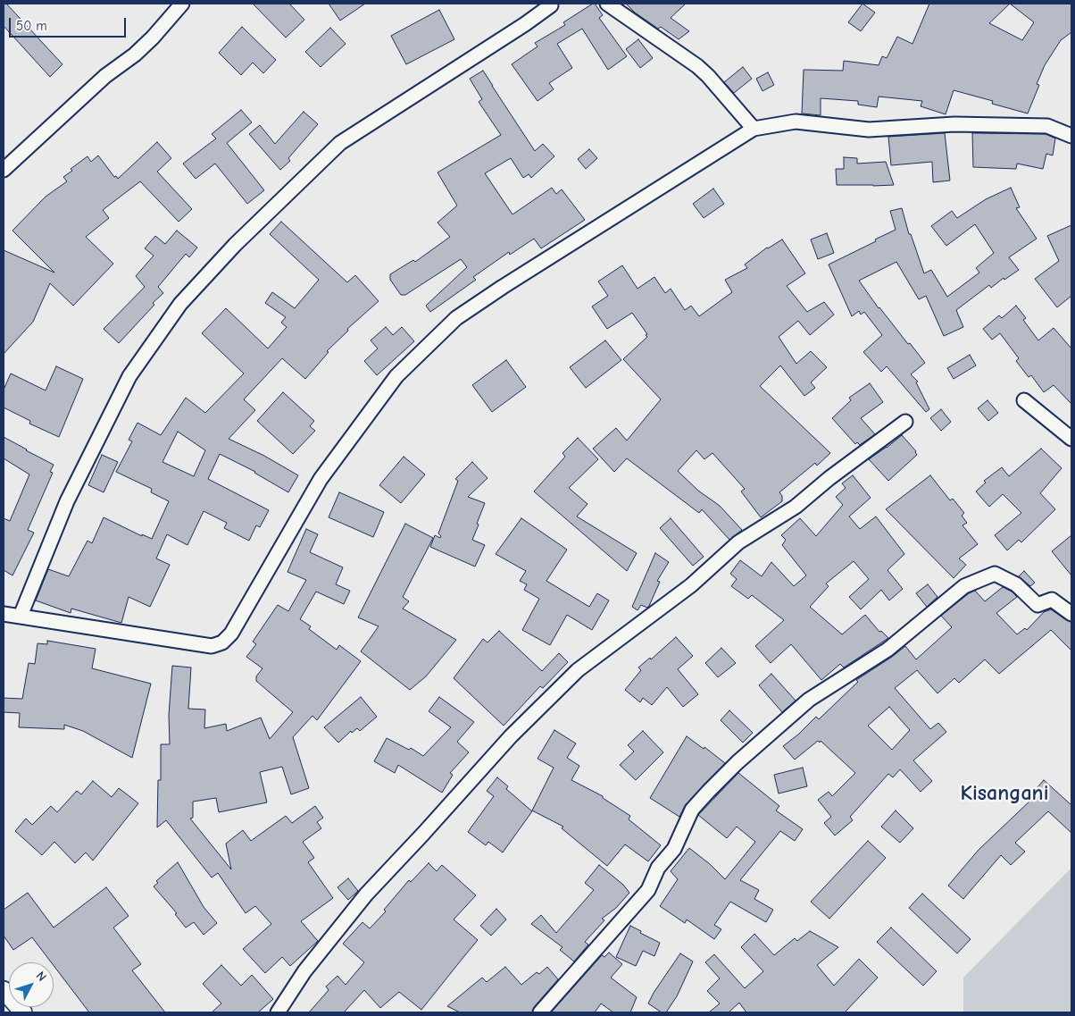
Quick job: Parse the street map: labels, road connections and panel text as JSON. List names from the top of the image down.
{
  "districts": ["Kisangani"],
  "scale_bar": "50 m",
  "north": "top right"
}
